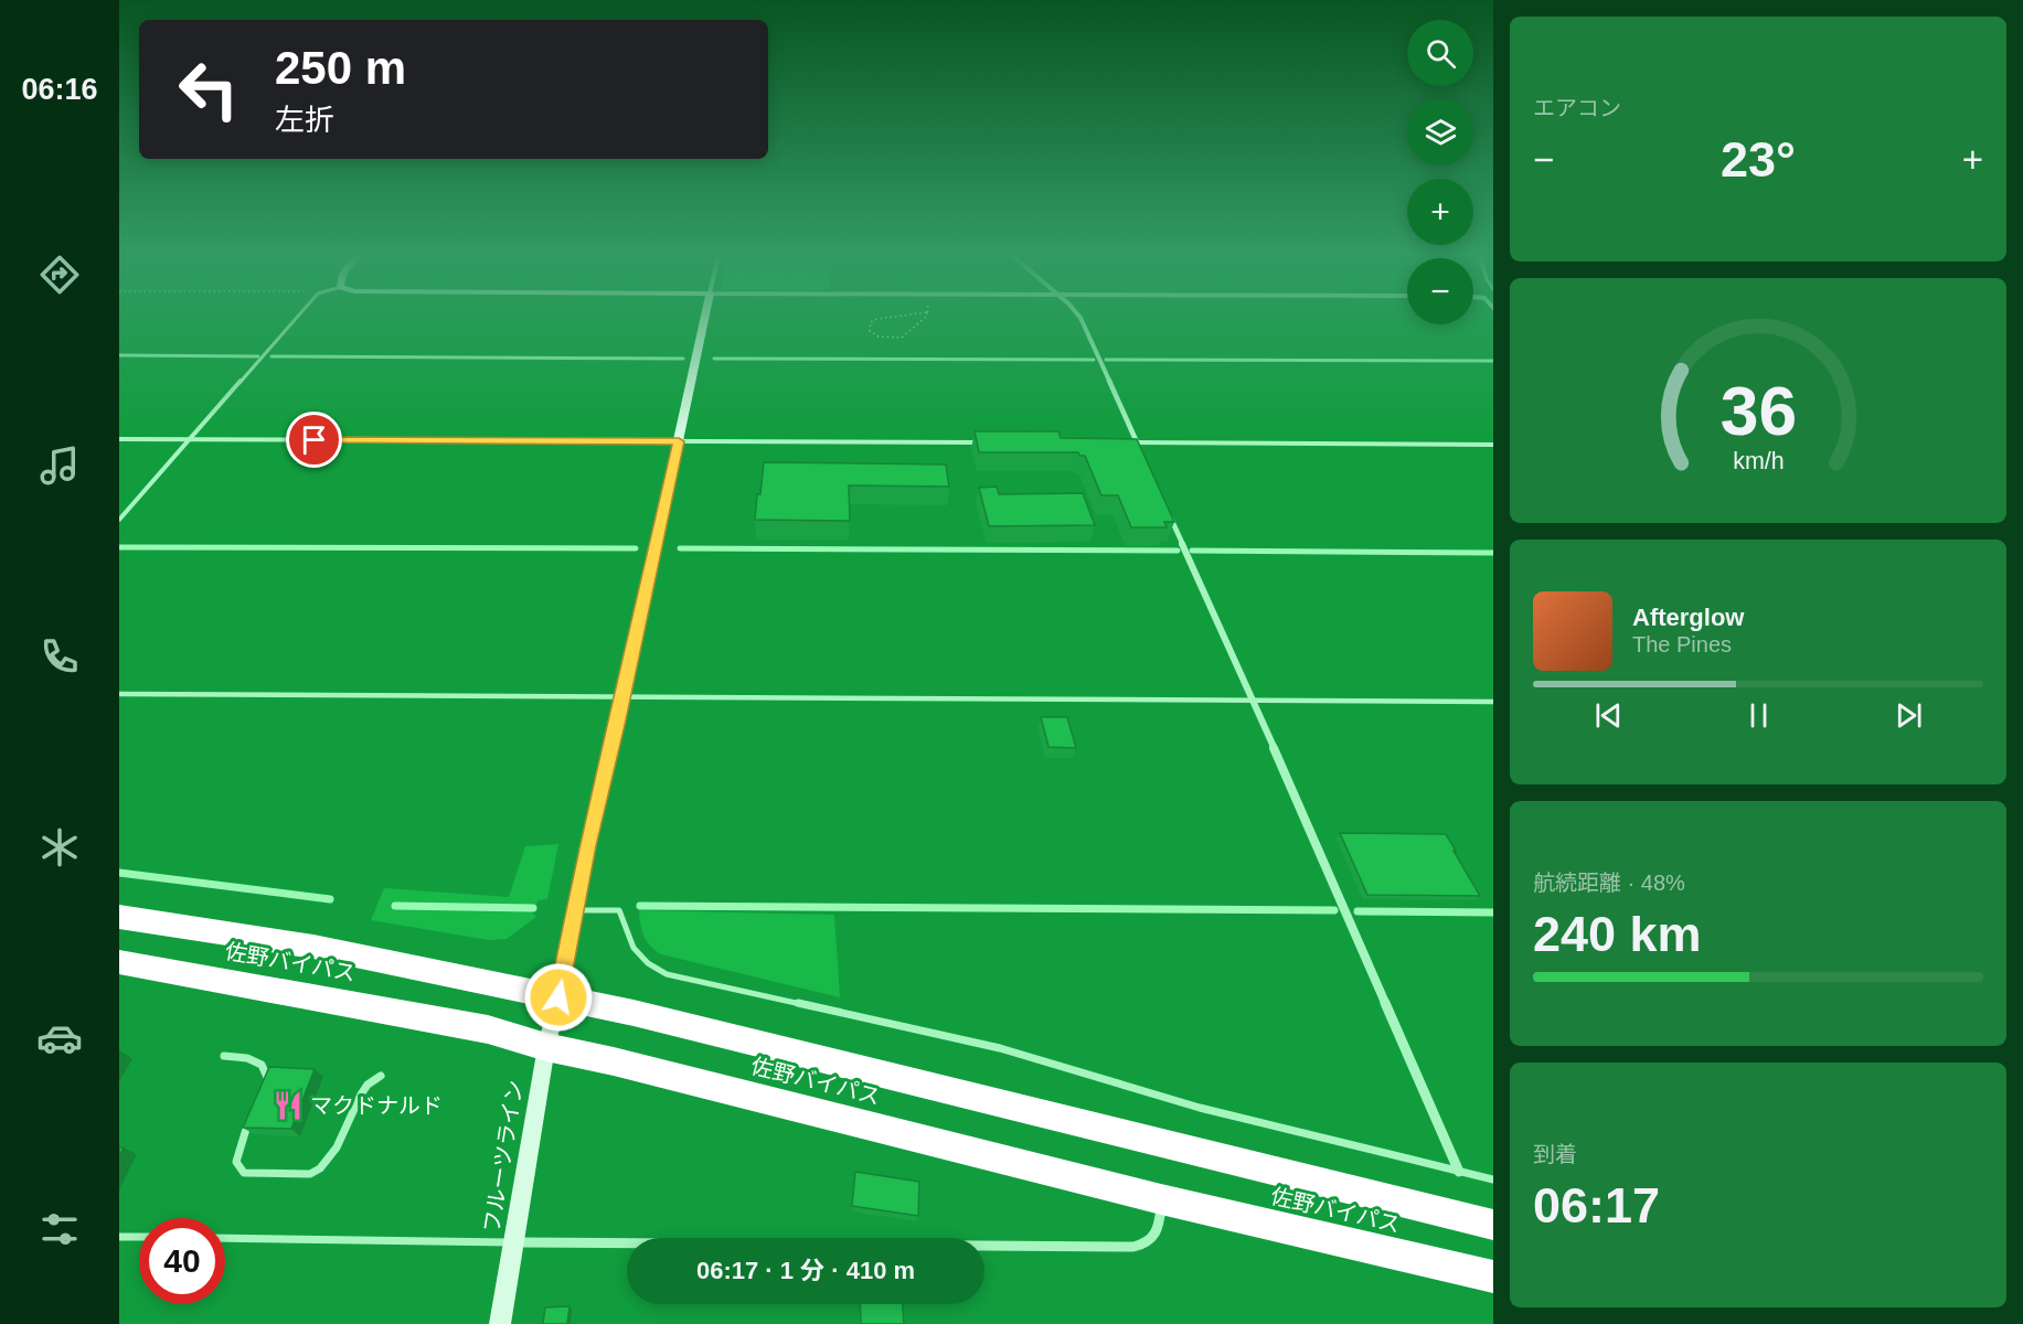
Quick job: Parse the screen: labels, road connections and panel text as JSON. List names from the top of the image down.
{
  "streets": {
    "highway": ["佐野バイパス"],
    "street": ["フルーツライン"]
  },
  "crossings": [
    ["佐野バイパス", "フルーツライン"]
  ],
  "places": {
    "restaurant": ["マクドナルド"]
  },
  "page": {
    "tabs": "06:16",
    "tile": [
      "エアコン",
      ["航続距離 · 48%", "240 km"],
      ["到着", "06:17"]
    ],
    "map_buttons": ["+", "−"],
    "turn": ["250 m", "左折"],
    "heat": ["−", "23°", "+"],
    "song": ["Afterglow", "The Pines"],
    "limit": "40",
    "trip": "06:17 · 1 分 · 410 m",
    "gauge": ["36", "km/h"]
  }
}
